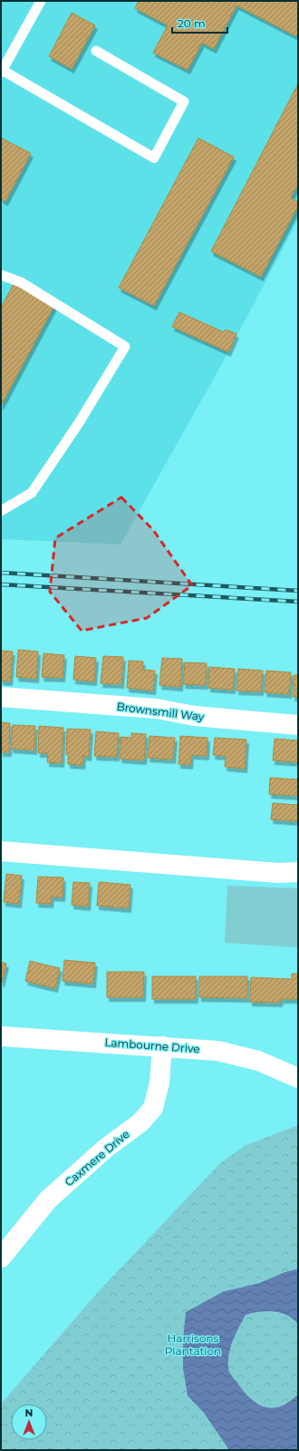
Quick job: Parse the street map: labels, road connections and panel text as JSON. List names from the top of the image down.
{
  "streets": {
    "street": ["Brownsmill Way", "Lambourne Drive", "Caxmere Drive"]
  },
  "crossings": [
    ["Lambourne Drive", "Caxmere Drive"]
  ],
  "parks": ["Harrisons Plantation"],
  "scale_bar": "20 m",
  "north": "top"
}
